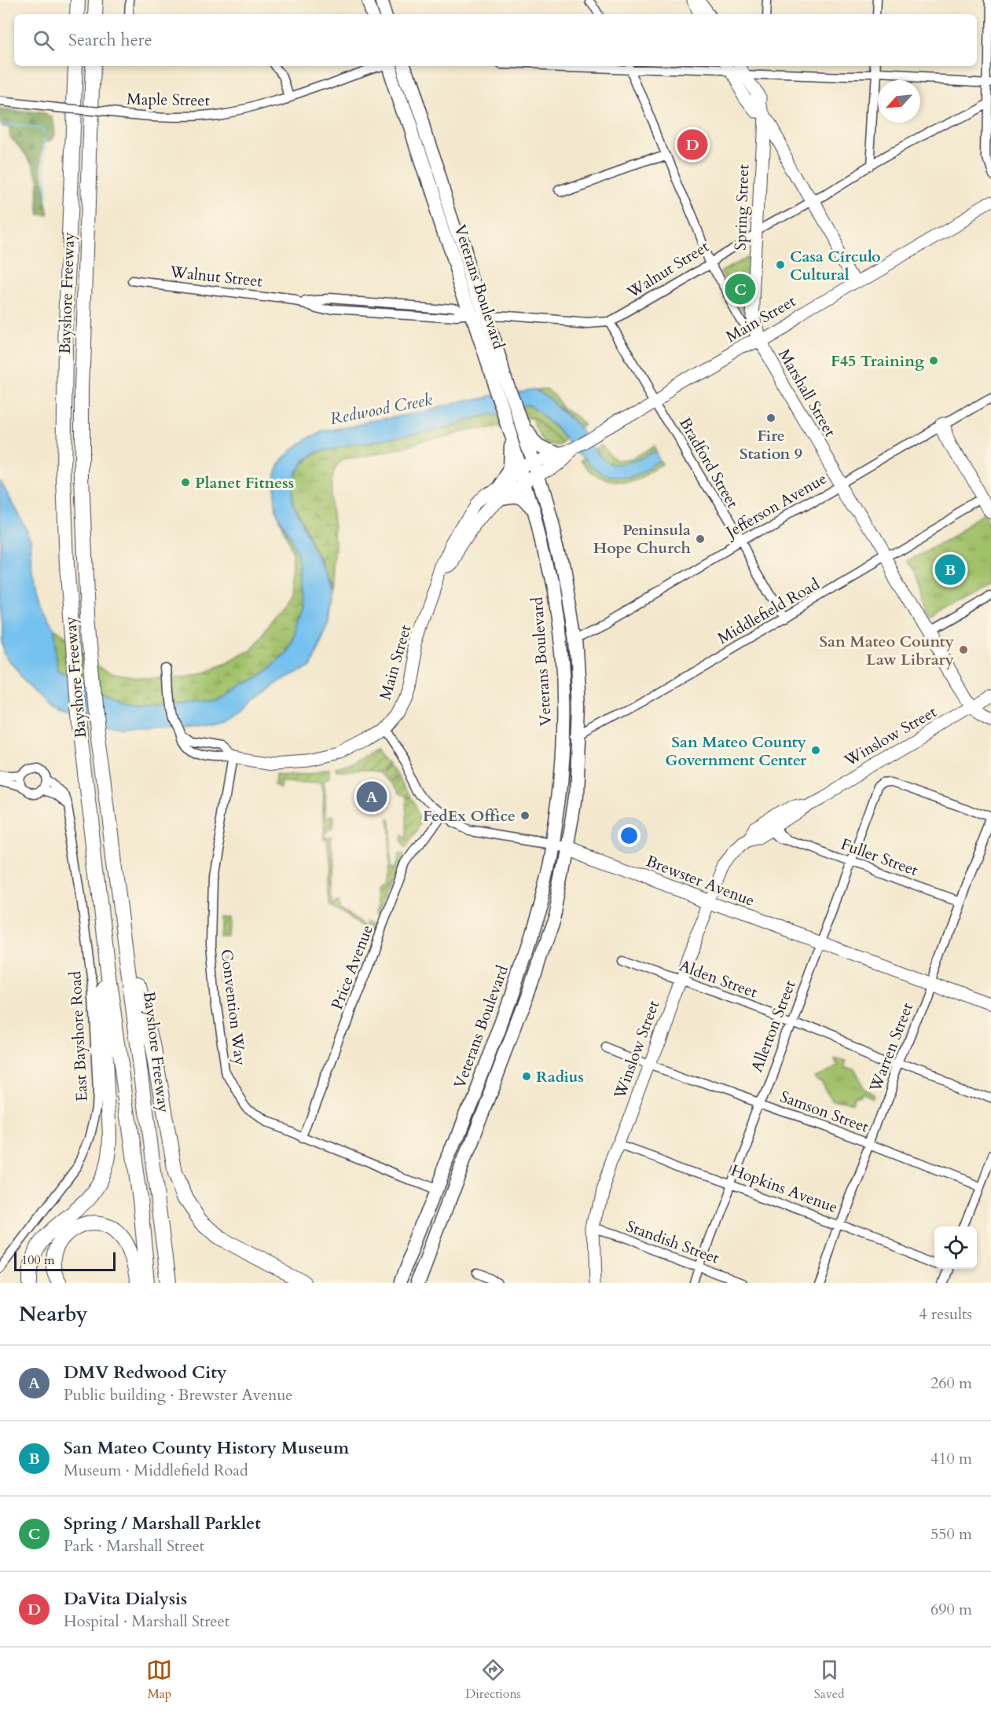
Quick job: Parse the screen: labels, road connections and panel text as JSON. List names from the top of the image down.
{
  "streets": {
    "highway": ["Bayshore Freeway"],
    "main road": ["Veterans Boulevard"],
    "street": [
      "Maple Street",
      "Spring Street",
      "Walnut Street",
      "Main Street",
      "Marshall Street",
      "Bradford Street",
      "Jefferson Avenue",
      "Middlefield Road",
      "Winslow Street",
      "Fuller Street",
      "Brewster Avenue",
      "Price Avenue",
      "Alden Street",
      "Convention Way",
      "Allerton Street",
      "East Bayshore Road",
      "Warren Street",
      "Samson Street",
      "Hopkins Avenue",
      "Standish Street"
    ]
  },
  "crossings": [
    ["Spring Street", "Walnut Street"],
    ["Spring Street", "Main Street"],
    ["Spring Street", "Marshall Street"],
    ["Walnut Street", "Veterans Boulevard"],
    ["Walnut Street", "Marshall Street"],
    ["Walnut Street", "Bradford Street"],
    ["Veterans Boulevard", "Main Street"],
    ["Veterans Boulevard", "Jefferson Avenue"],
    ["Veterans Boulevard", "Middlefield Road"],
    ["Veterans Boulevard", "Brewster Avenue"],
    ["Veterans Boulevard", "Convention Way"],
    ["Main Street", "Marshall Street"],
    ["Main Street", "Bradford Street"],
    ["Main Street", "Brewster Avenue"],
    ["Main Street", "Convention Way"],
    ["Marshall Street", "Jefferson Avenue"],
    ["Marshall Street", "Middlefield Road"],
    ["Marshall Street", "Winslow Street"],
    ["Bradford Street", "Jefferson Avenue"],
    ["Bradford Street", "Middlefield Road"],
    ["Winslow Street", "Fuller Street"],
    ["Winslow Street", "Brewster Avenue"],
    ["Winslow Street", "Alden Street"],
    ["Winslow Street", "Samson Street"],
    ["Winslow Street", "Hopkins Avenue"],
    ["Winslow Street", "Standish Street"],
    ["Fuller Street", "Allerton Street"],
    ["Fuller Street", "Warren Street"],
    ["Brewster Avenue", "Price Avenue"],
    ["Brewster Avenue", "Allerton Street"],
    ["Brewster Avenue", "Warren Street"],
    ["Price Avenue", "Convention Way"],
    ["Alden Street", "Allerton Street"],
    ["Alden Street", "Warren Street"],
    ["Allerton Street", "Samson Street"],
    ["Allerton Street", "Hopkins Avenue"],
    ["Allerton Street", "Standish Street"],
    ["Warren Street", "Samson Street"],
    ["Warren Street", "Hopkins Avenue"]
  ],
  "water": ["Redwood Creek"],
  "places": [
    "Casa Círculo Cultural",
    "F45 Training",
    "Fire Station 9",
    "Planet Fitness",
    "Peninsula Hope Church",
    "San Mateo County Law Library",
    "San Mateo County Government Center",
    "FedEx Office",
    "Radius"
  ],
  "scale_bar": "100 m",
  "north": "bottom left",
  "page": {
    "search": "Search here",
    "pins": [
      "D",
      "C",
      "B",
      "A"
    ],
    "scale": "100 m",
    "heading": ["Nearby", "4 results"],
    "list": [
      {
        "mark": "A",
        "name": "DMV Redwood City",
        "note": "Public building · Brewster Avenue",
        "value": "260 m"
      },
      {
        "mark": "B",
        "name": "San Mateo County History Museum",
        "note": "Museum · Middlefield Road",
        "value": "410 m"
      },
      {
        "mark": "C",
        "name": "Spring / Marshall Parklet",
        "note": "Park · Marshall Street",
        "value": "550 m"
      },
      {
        "mark": "D",
        "name": "DaVita Dialysis",
        "note": "Hospital · Marshall Street",
        "value": "690 m"
      }
    ],
    "nav": ["Map", "Directions", "Saved"]
  }
}
